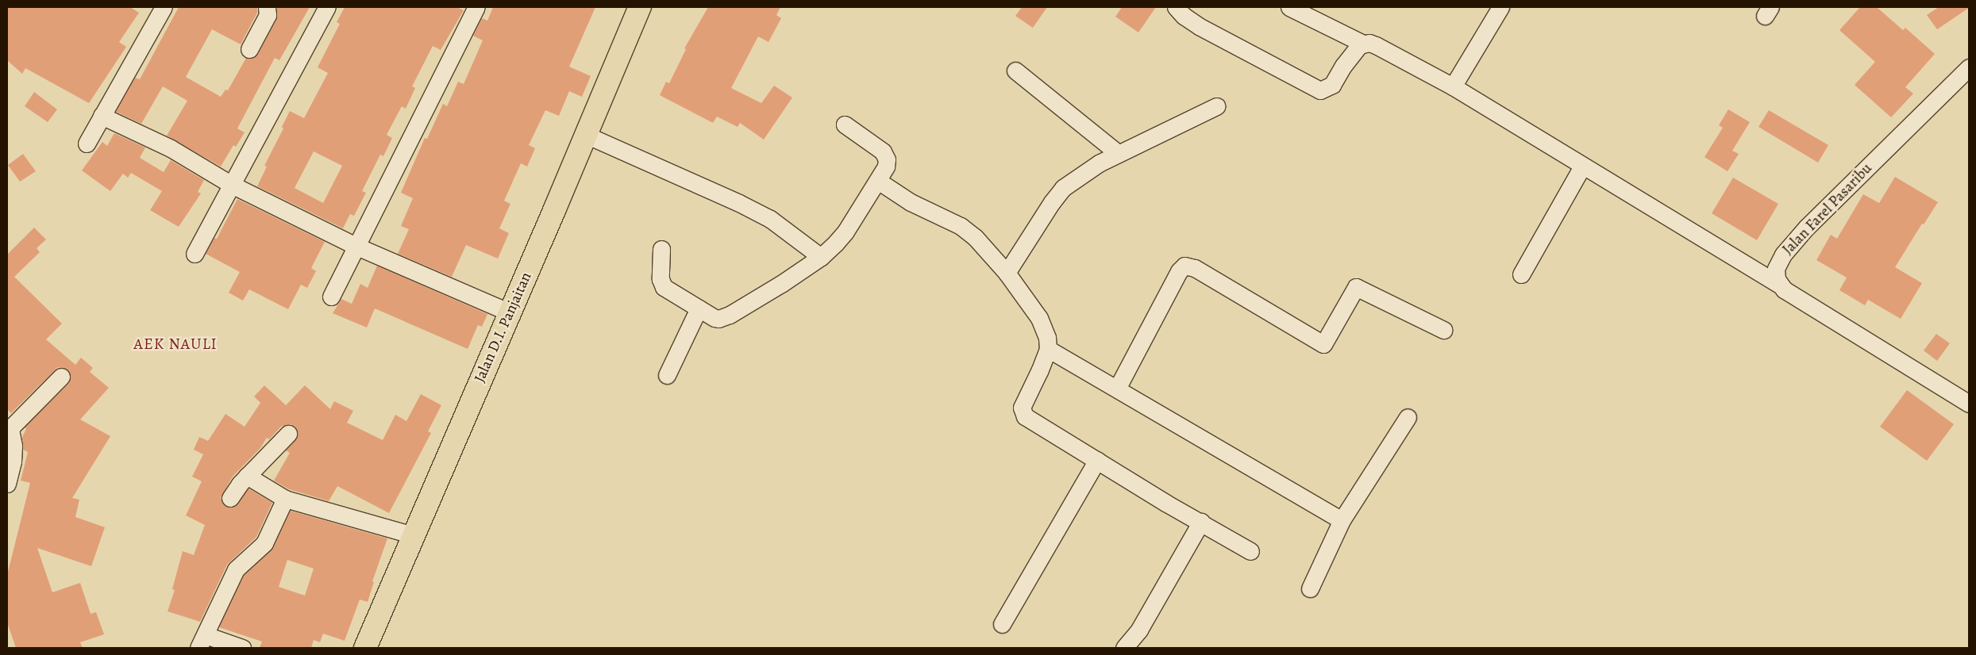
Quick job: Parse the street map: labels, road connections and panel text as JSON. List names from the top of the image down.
{
  "streets": {
    "main road": ["Jalan D.I. Panjaitan"],
    "street": ["Jalan Farel Pasaribu"]
  },
  "districts": ["AEK NAULI"]
}
